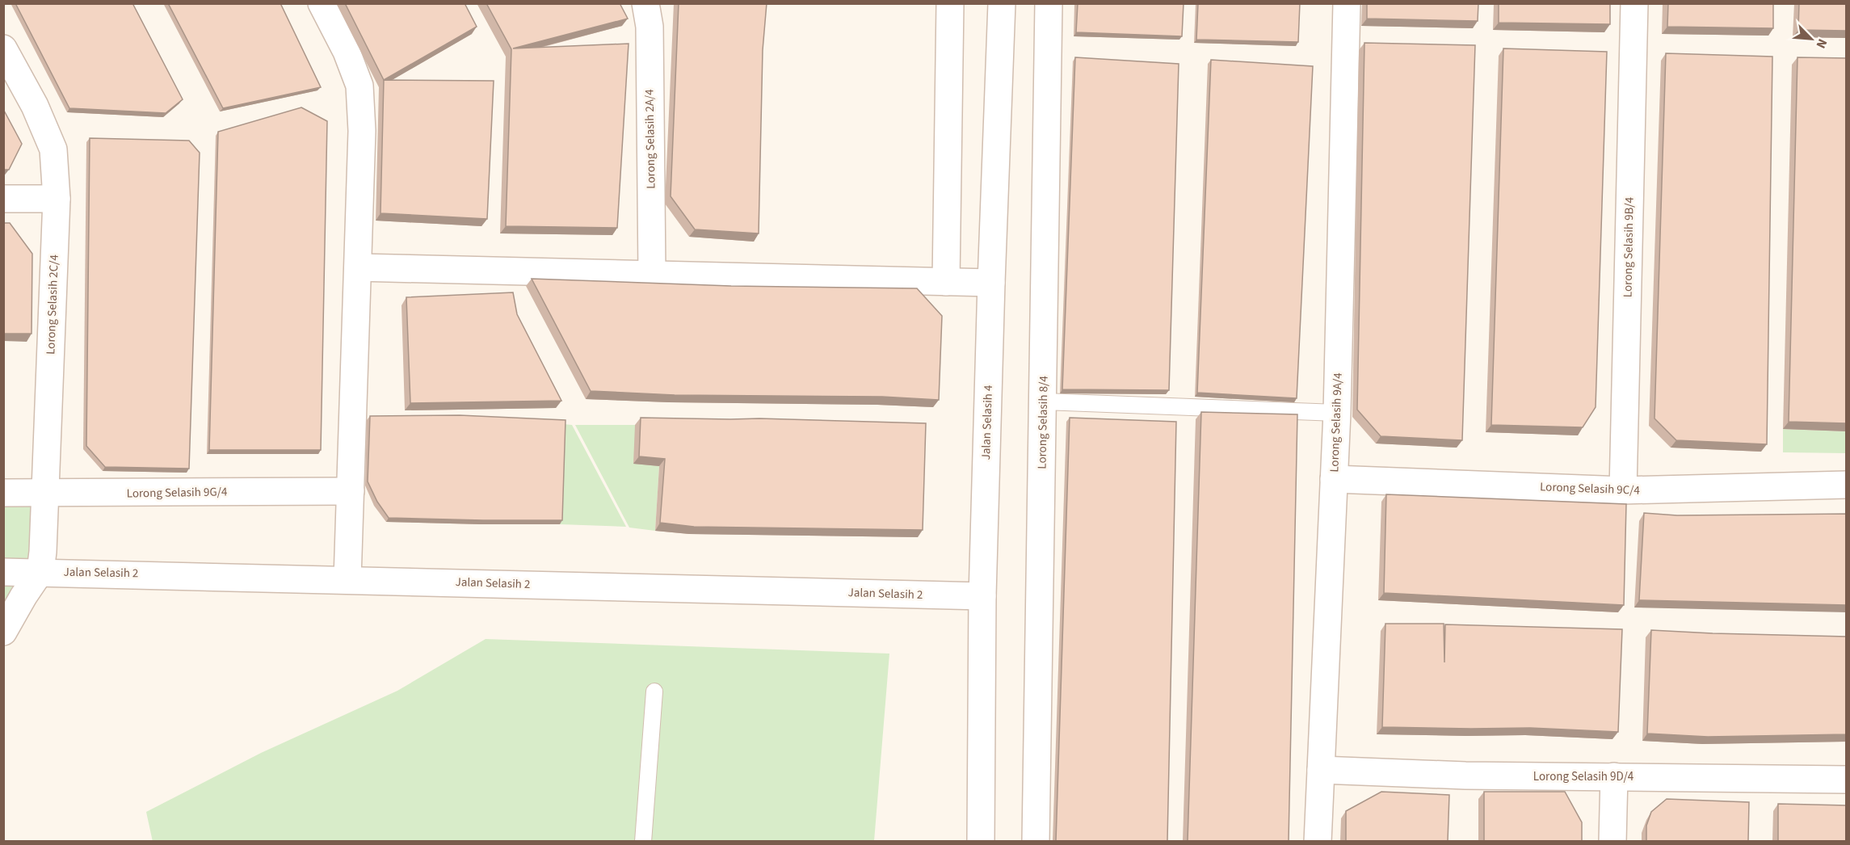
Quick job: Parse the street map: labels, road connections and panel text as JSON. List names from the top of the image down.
{
  "streets": {
    "street": [
      "Lorong Selasih 2A/4",
      "Lorong Selasih 9B/4",
      "Lorong Selasih 2C/4",
      "Jalan Selasih 4",
      "Lorong Selasih 8/4",
      "Lorong Selasih 9A/4",
      "Lorong Selasih 9C/4",
      "Lorong Selasih 9G/4",
      "Jalan Selasih 2",
      "Lorong Selasih 9D/4"
    ]
  },
  "crossings": [
    ["Lorong Selasih 9B/4", "Lorong Selasih 9C/4"],
    ["Lorong Selasih 2C/4", "Lorong Selasih 9G/4"],
    ["Lorong Selasih 2C/4", "Jalan Selasih 2"],
    ["Jalan Selasih 4", "Jalan Selasih 2"],
    ["Lorong Selasih 9A/4", "Lorong Selasih 9C/4"],
    ["Lorong Selasih 9A/4", "Lorong Selasih 9D/4"]
  ],
  "north": "bottom right"
}
